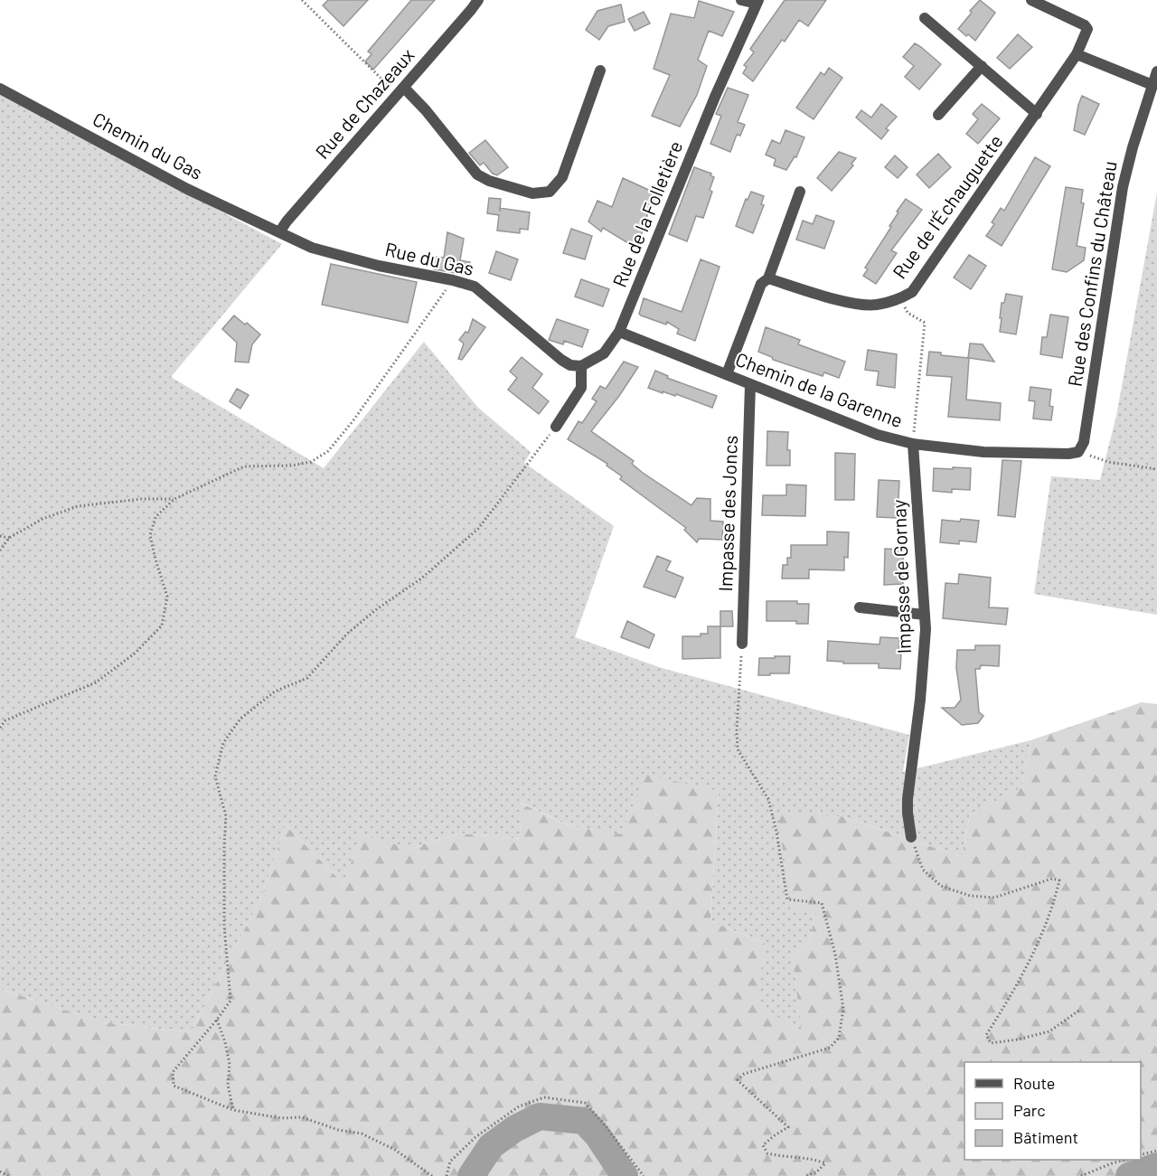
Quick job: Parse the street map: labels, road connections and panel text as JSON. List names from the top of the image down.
{
  "streets": {
    "street": [
      "Rue de Chazeaux",
      "Chemin du Gas",
      "Rue de l'Échauguette",
      "Rue de la Folletière",
      "Rue du Gas",
      "Rue des Confins du Château",
      "Chemin de la Garenne",
      "Impasse des Joncs",
      "Impasse de Gornay"
    ]
  },
  "crossings": [
    ["Rue de Chazeaux", "Chemin du Gas"],
    ["Rue de Chazeaux", "Rue du Gas"],
    ["Chemin du Gas", "Rue du Gas"],
    ["Rue de la Folletière", "Rue du Gas"],
    ["Rue de la Folletière", "Chemin de la Garenne"],
    ["Rue des Confins du Château", "Chemin de la Garenne"],
    ["Chemin de la Garenne", "Impasse des Joncs"],
    ["Chemin de la Garenne", "Impasse de Gornay"]
  ],
  "legend": ["Route", "Parc", "Bâtiment"]
}
